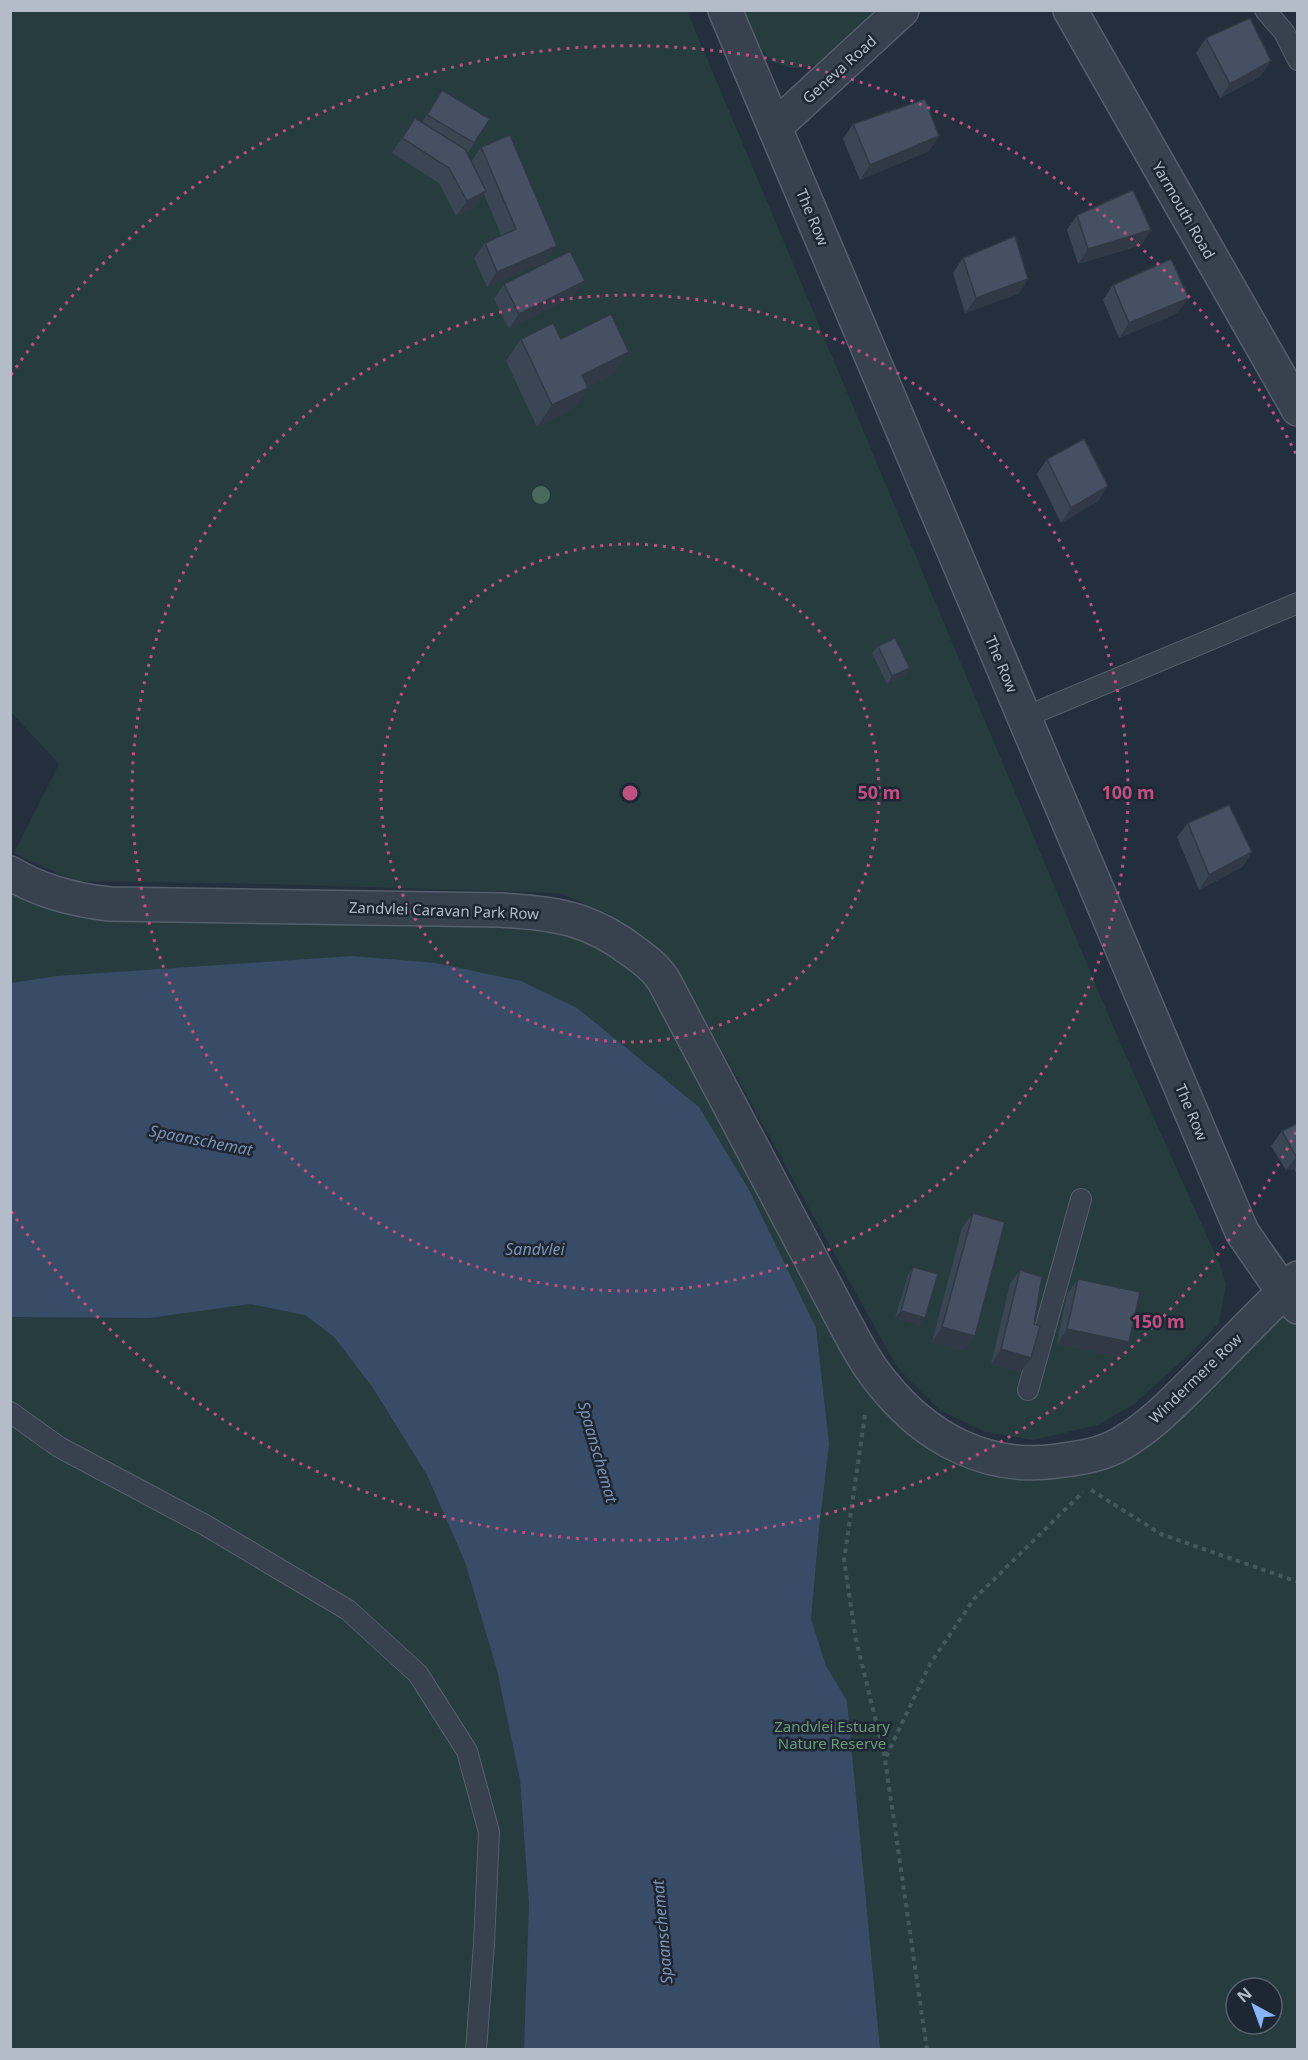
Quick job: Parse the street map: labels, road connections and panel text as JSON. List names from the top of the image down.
{
  "streets": {
    "street": [
      "Geneva Road",
      "Yarmouth Road",
      "The Row",
      "Zandvlei Caravan Park Row",
      "Windermere Row"
    ]
  },
  "crossings": [
    ["Geneva Road", "The Row"],
    ["The Row", "Windermere Row"],
    ["Zandvlei Caravan Park Row", "Windermere Row"]
  ],
  "water": ["Spaanschemat", "Sandvlei"],
  "parks": ["Zandvlei Estuary Nature Reserve"],
  "north": "top left",
  "rings": ["50 m", "100 m", "150 m"]
}
